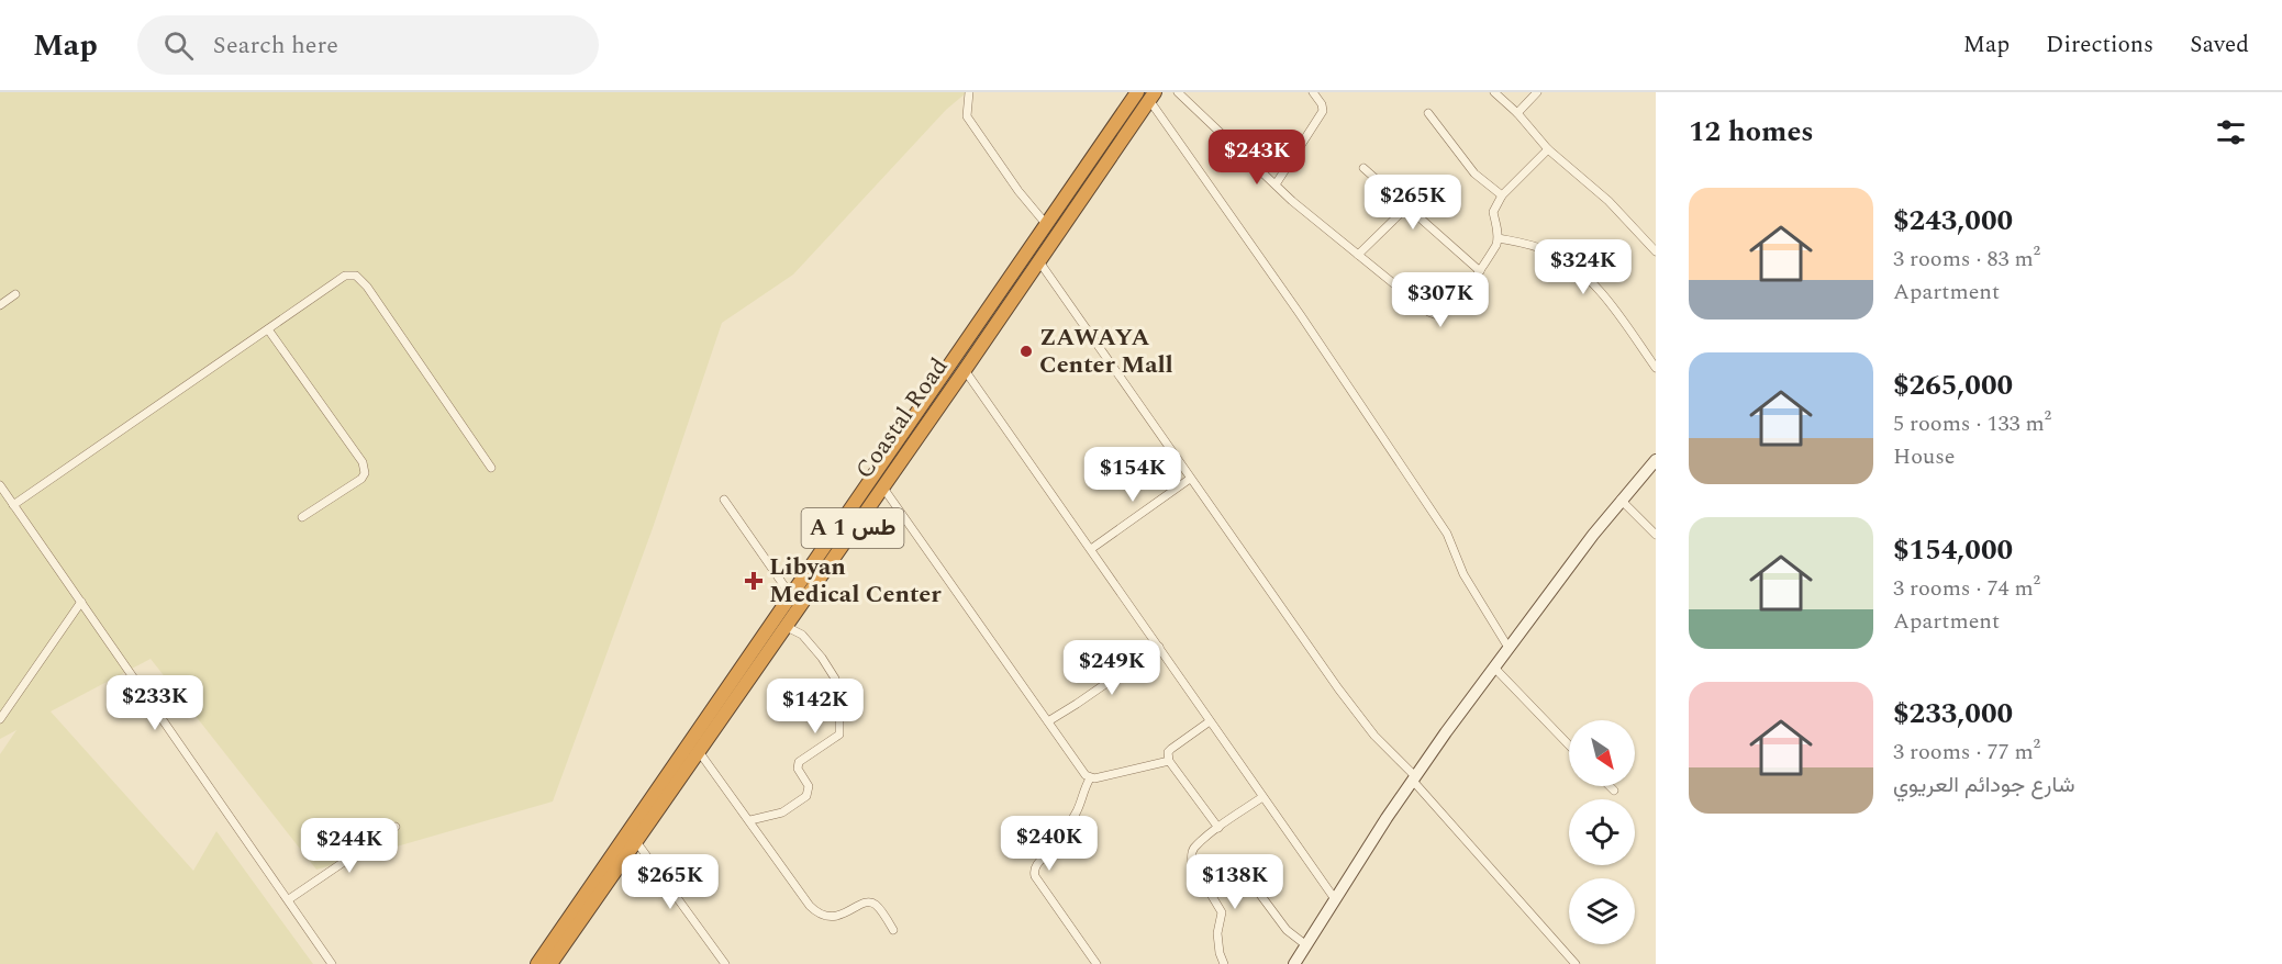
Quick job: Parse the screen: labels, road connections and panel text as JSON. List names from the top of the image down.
{
  "streets": {
    "highway": ["Coastal Road", "A 1 طس"]
  },
  "places": {
    "other": ["ZAWAYA Center Mall"],
    "health": ["Libyan Medical Center"]
  },
  "north": "bottom right",
  "page": {
    "header": "Map",
    "search": "Search here",
    "nav": ["Map", "Directions", "Saved"],
    "heading": "12 homes",
    "price": [
      "$243K",
      "$265K",
      "$324K",
      "$307K",
      "$154K",
      "$249K",
      "$233K",
      "$142K",
      "$240K",
      "$244K",
      "$265K",
      "$138K"
    ],
    "list": [
      {
        "name": "$243,000",
        "note": "3 rooms · 83 m² · Apartment"
      },
      {
        "name": "$265,000",
        "note": "5 rooms · 133 m² · House"
      },
      {
        "name": "$154,000",
        "note": "3 rooms · 74 m² · Apartment"
      },
      {
        "name": "$233,000",
        "note": "3 rooms · 77 m² · شارع جودائم العريوي"
      }
    ]
  }
}
